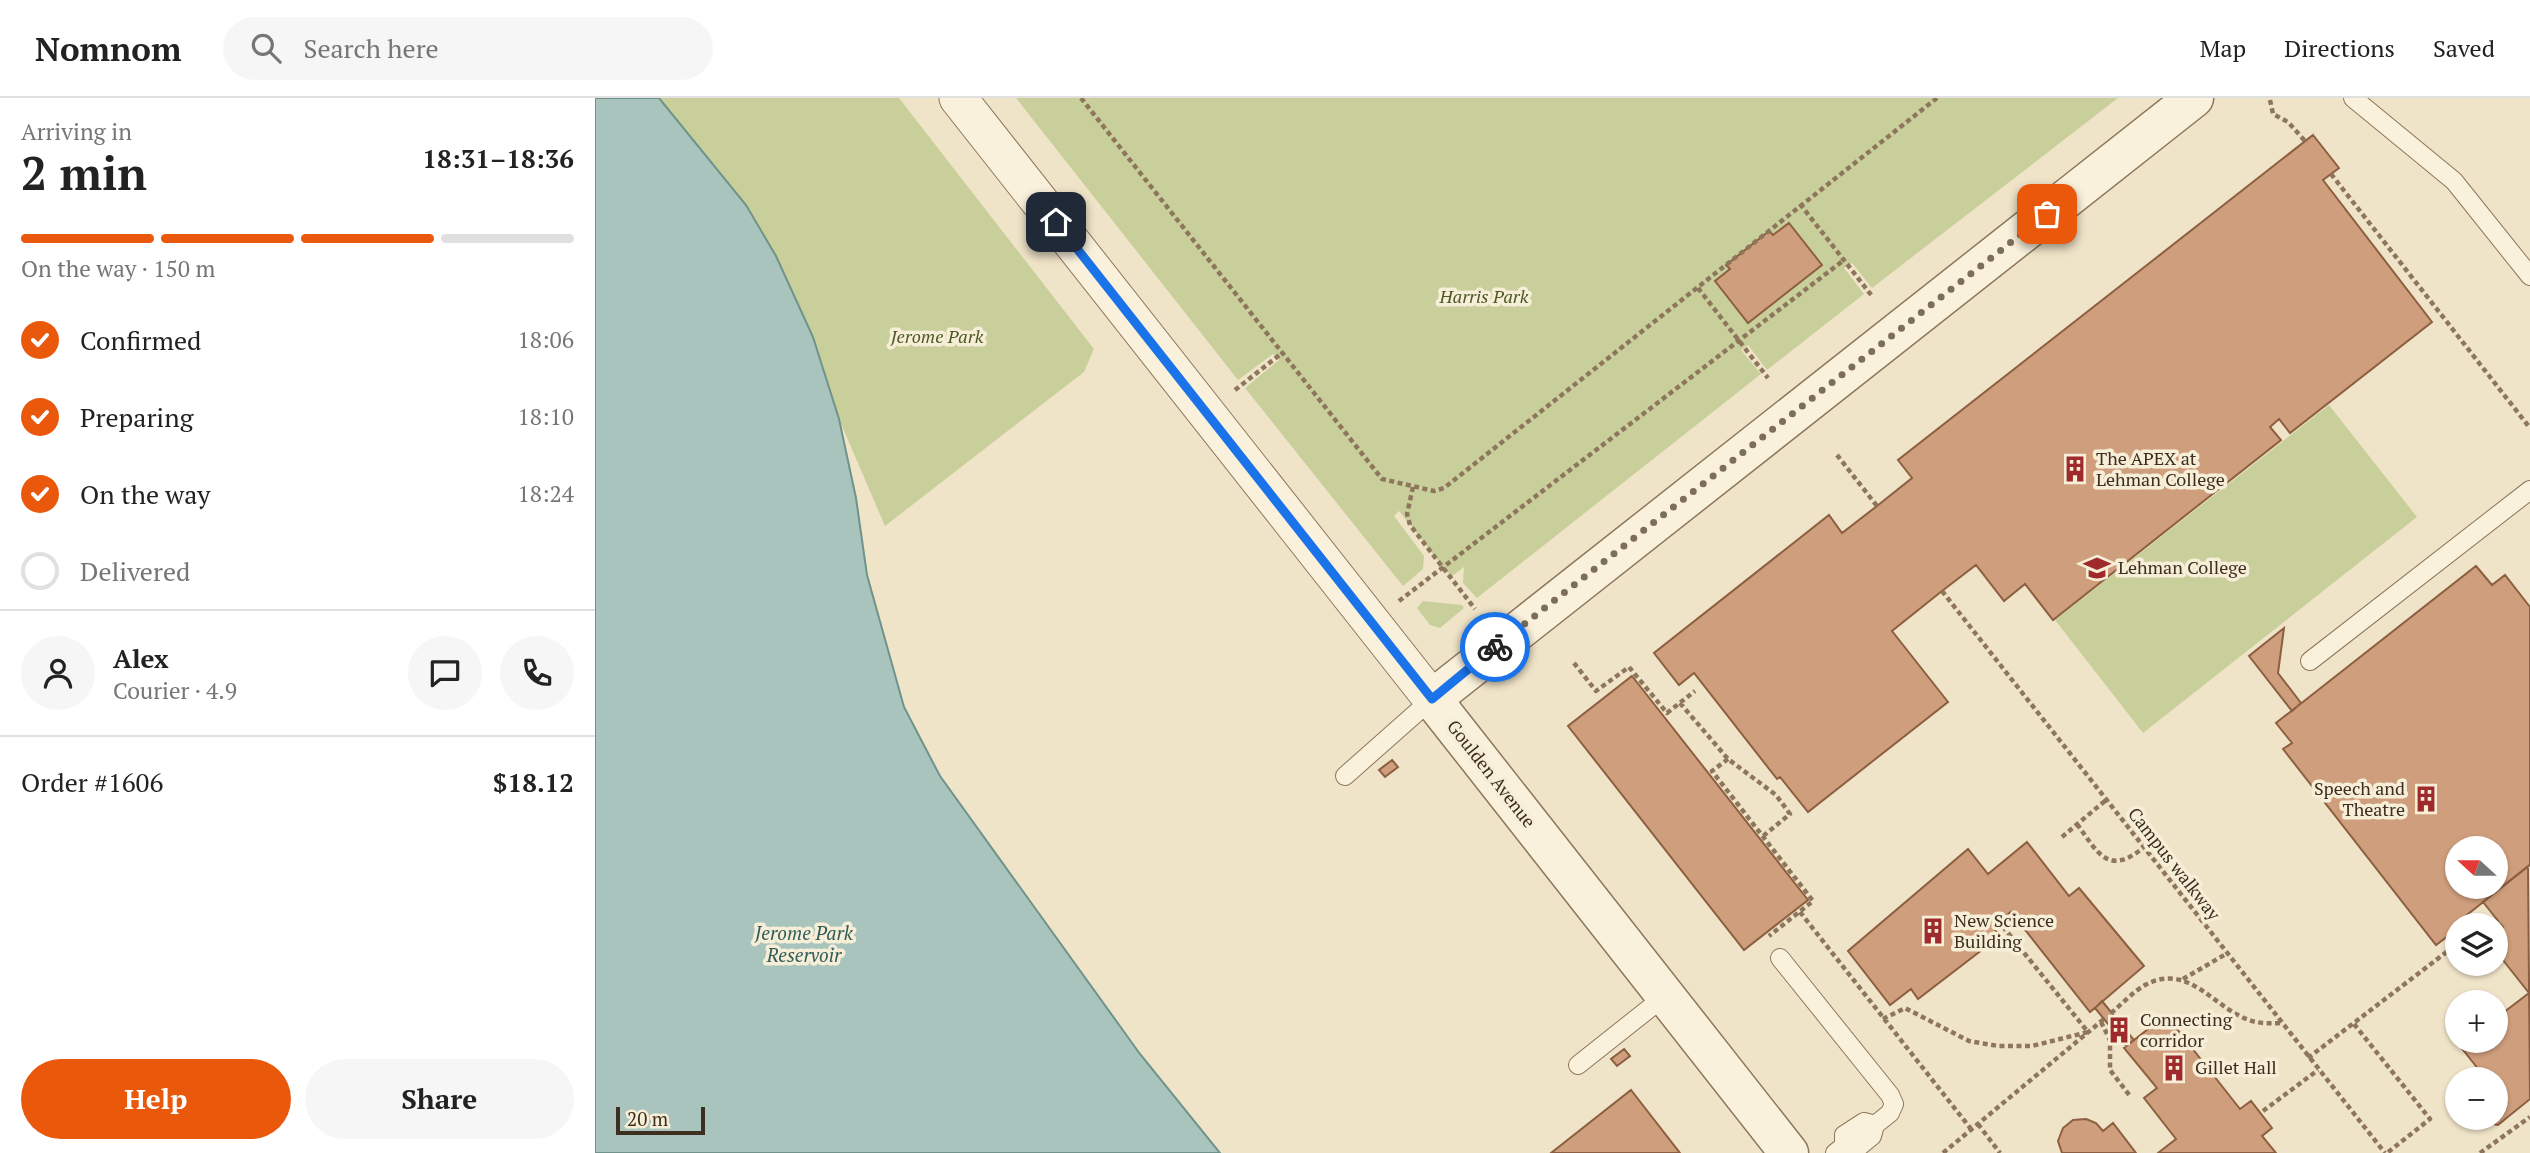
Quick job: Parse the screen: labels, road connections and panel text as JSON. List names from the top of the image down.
{
  "streets": {
    "street": ["Goulden Avenue"],
    "path": ["Campus walkway"]
  },
  "water": ["Jerome Park Reservoir"],
  "parks": ["Harris Park", "Jerome Park"],
  "places": {
    "building": [
      "The APEX at Lehman College",
      "Speech and Theatre",
      "New Science Building",
      "Connecting corridor",
      "Gillet Hall"
    ],
    "school or university": ["Lehman College"]
  },
  "scale_bar": "20 m",
  "north": "left",
  "page": {
    "header": "Nomnom",
    "search": "Search here",
    "nav": ["Map", "Directions", "Saved"],
    "heading": ["2 min", "Arriving in", "18:31–18:36"],
    "panel": [
      "Alex",
      "Courier · 4.9",
      "Order #1606",
      "$18.12"
    ],
    "bar": "On the way · 150 m",
    "list": [
      ["Confirmed", "18:06"],
      ["Preparing", "18:10"],
      ["On the way", "18:24"],
      "Delivered"
    ],
    "map_buttons": ["+", "−"],
    "buttons": ["Help", "Share"],
    "scale": "20 m"
  }
}
